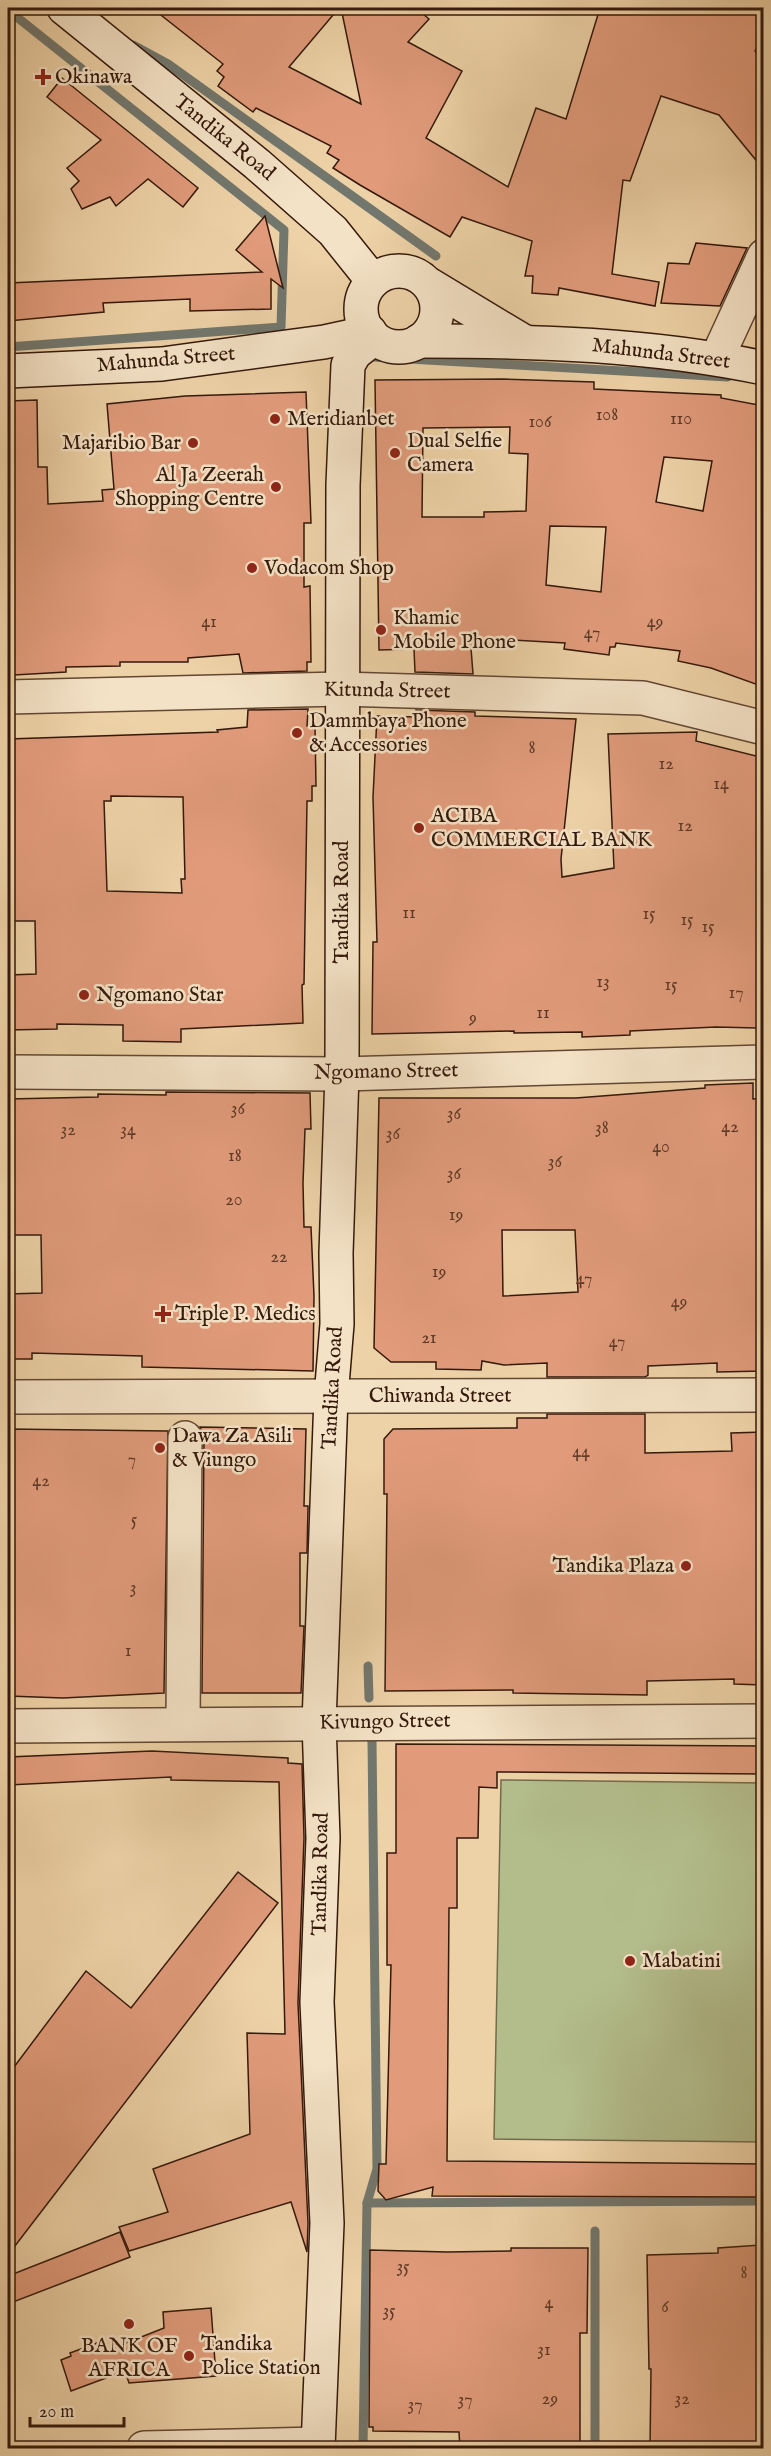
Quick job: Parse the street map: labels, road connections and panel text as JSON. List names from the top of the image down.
{
  "streets": {
    "street": [
      "Tandika Road",
      "Mahunda Street",
      "Kitunda Street",
      "Ngomano Street",
      "Chiwanda Street",
      "Kivungo Street"
    ]
  },
  "crossings": [
    ["Tandika Road", "Mahunda Street"],
    ["Tandika Road", "Kitunda Street"],
    ["Tandika Road", "Ngomano Street"],
    ["Tandika Road", "Chiwanda Street"],
    ["Tandika Road", "Kivungo Street"]
  ],
  "places": {
    "health": ["Okinawa", "Triple P. Medics"],
    "other": [
      "Meridianbet",
      "Majaribio Bar",
      "Dual Selfie Camera",
      "Al Ja Zeerah Shopping Centre",
      "Vodacom Shop",
      "Khamic Mobile Phone",
      "Dammbaya Phone & Accessories",
      "ACIBA COMMERCIAL BANK",
      "Ngomano Star",
      "Dawa Za Asili & Viungo",
      "Tandika Plaza",
      "Mabatini",
      "BANK OF AFRICA",
      "Tandika Police Station"
    ]
  },
  "house_numbers": [
    "108",
    "110",
    "106",
    "41",
    "49",
    "47",
    "8",
    "12",
    "14",
    "12",
    "11",
    "15",
    "15",
    "15",
    "13",
    "15",
    "17",
    "11",
    "9",
    "36",
    "36",
    "42",
    "38",
    "32",
    "34",
    "36",
    "40",
    "18",
    "36",
    "36",
    "20",
    "19",
    "22",
    "19",
    "47",
    "49",
    "21",
    "47",
    "44",
    "7",
    "42",
    "5",
    "3",
    "1",
    "35",
    "8",
    "4",
    "6",
    "35",
    "31",
    "29",
    "32",
    "37",
    "37"
  ],
  "scale_bar": "20 m"
}
